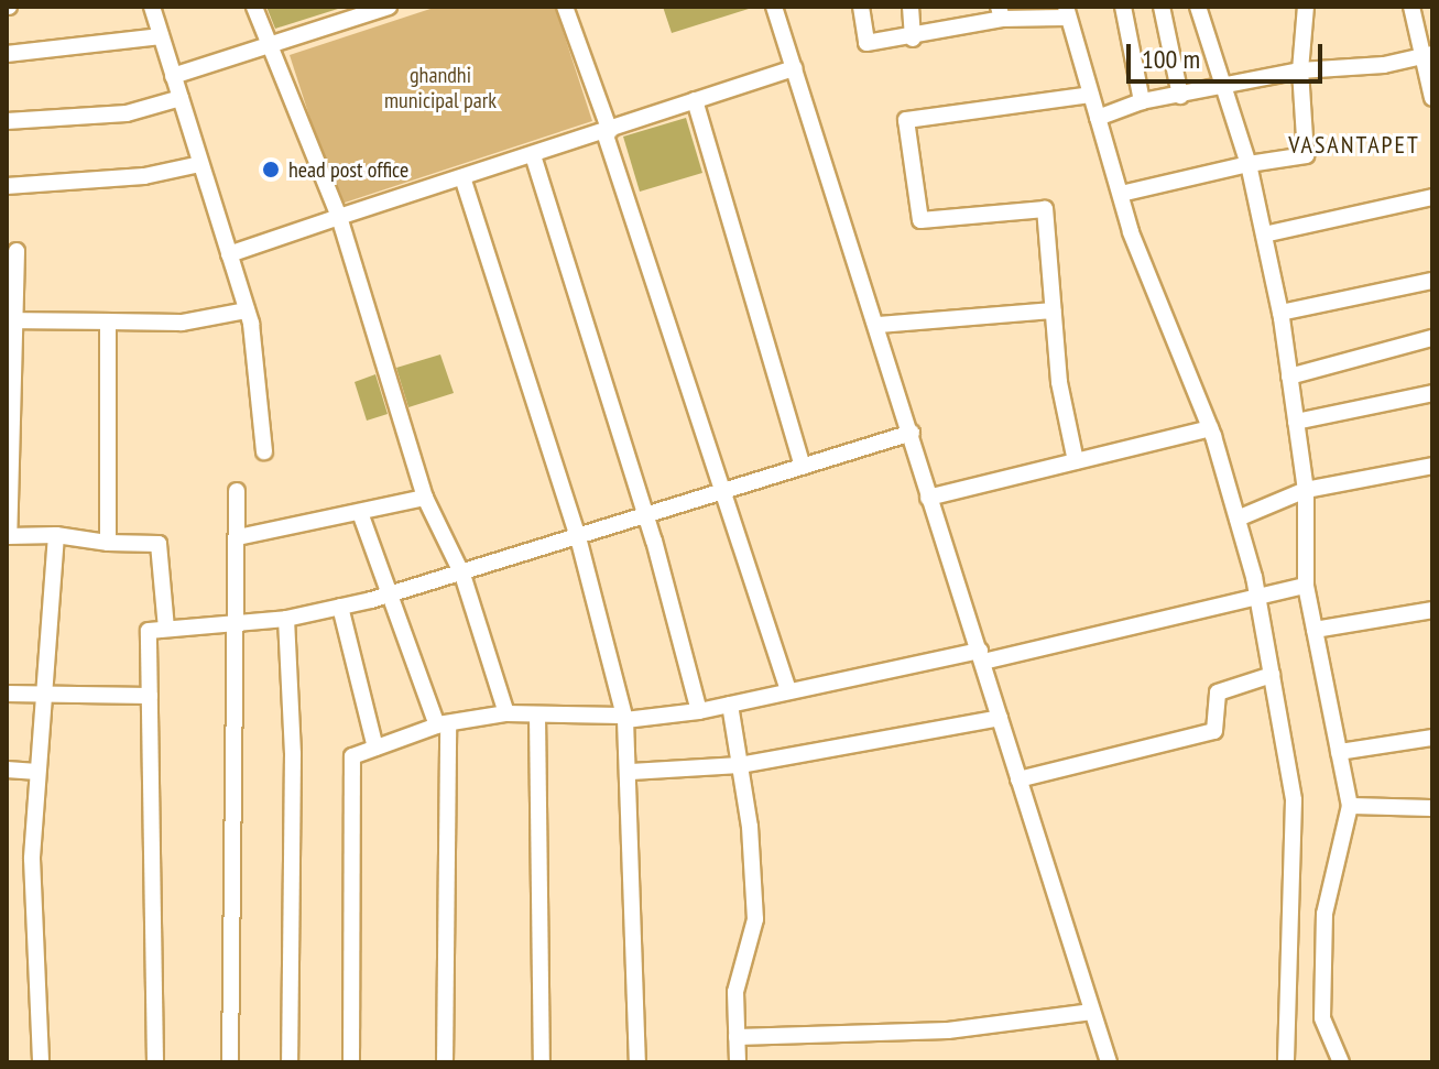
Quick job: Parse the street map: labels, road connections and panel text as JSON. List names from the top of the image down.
{
  "districts": ["VASANTAPET"],
  "parks": ["ghandhi municipal park"],
  "places": ["head post office"],
  "scale_bar": "100 m"
}
